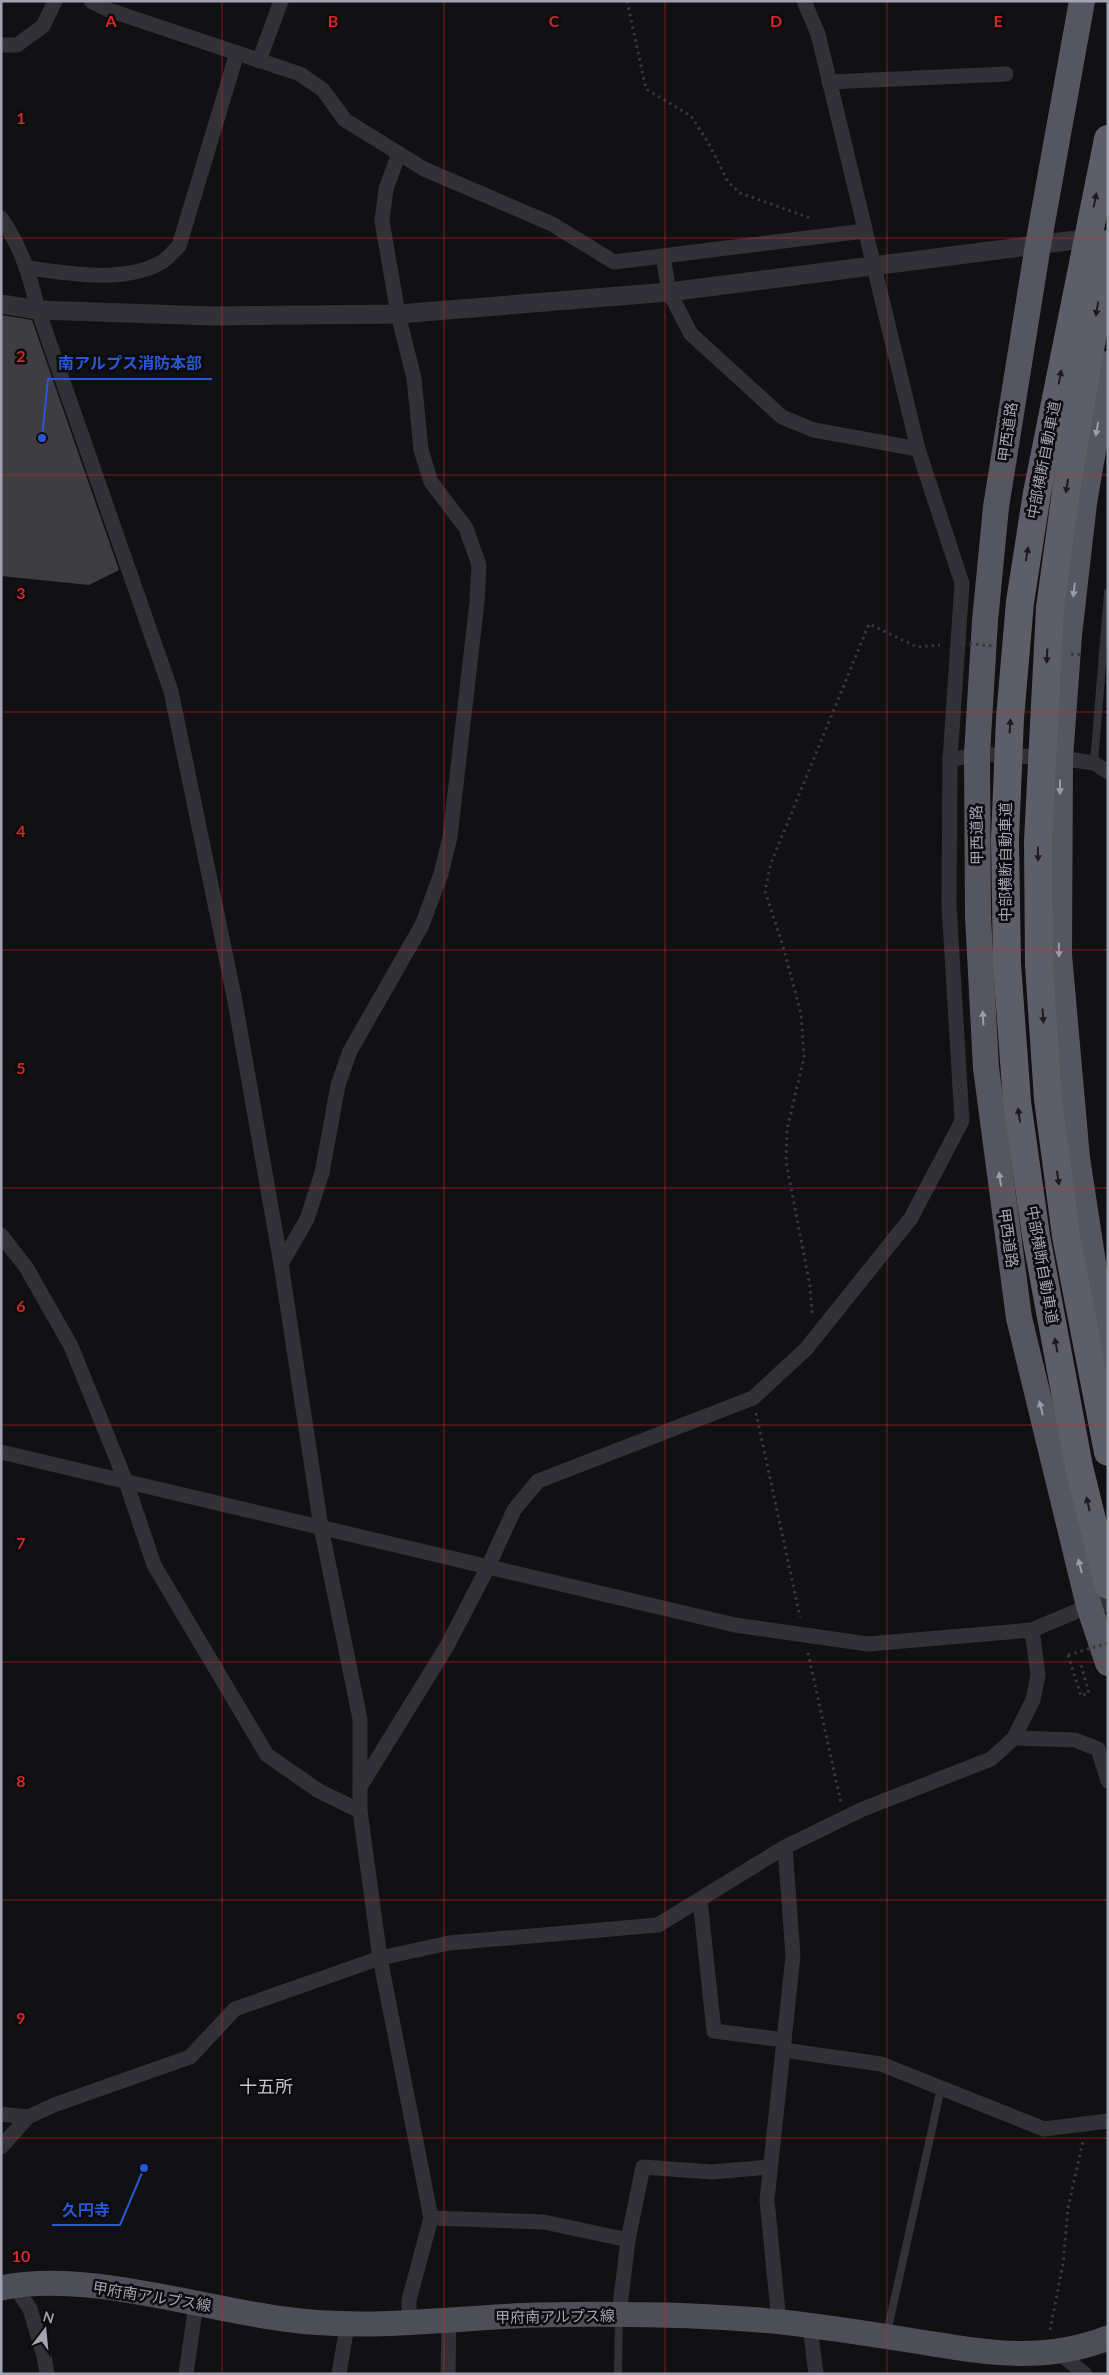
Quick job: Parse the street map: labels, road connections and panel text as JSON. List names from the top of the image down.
{
  "streets": {
    "highway": ["甲西道路", "中部横断自動車道"],
    "main road": ["甲府南アルプス線"]
  },
  "districts": ["十五所"],
  "places": ["南アルプス消防本部", "久円寺"],
  "north": "top",
  "grid": {
    "columns": [
      "A",
      "B",
      "C",
      "D",
      "E"
    ],
    "rows": [
      "1",
      "2",
      "3",
      "4",
      "5",
      "6",
      "7",
      "8",
      "9",
      "10"
    ]
  }
}
